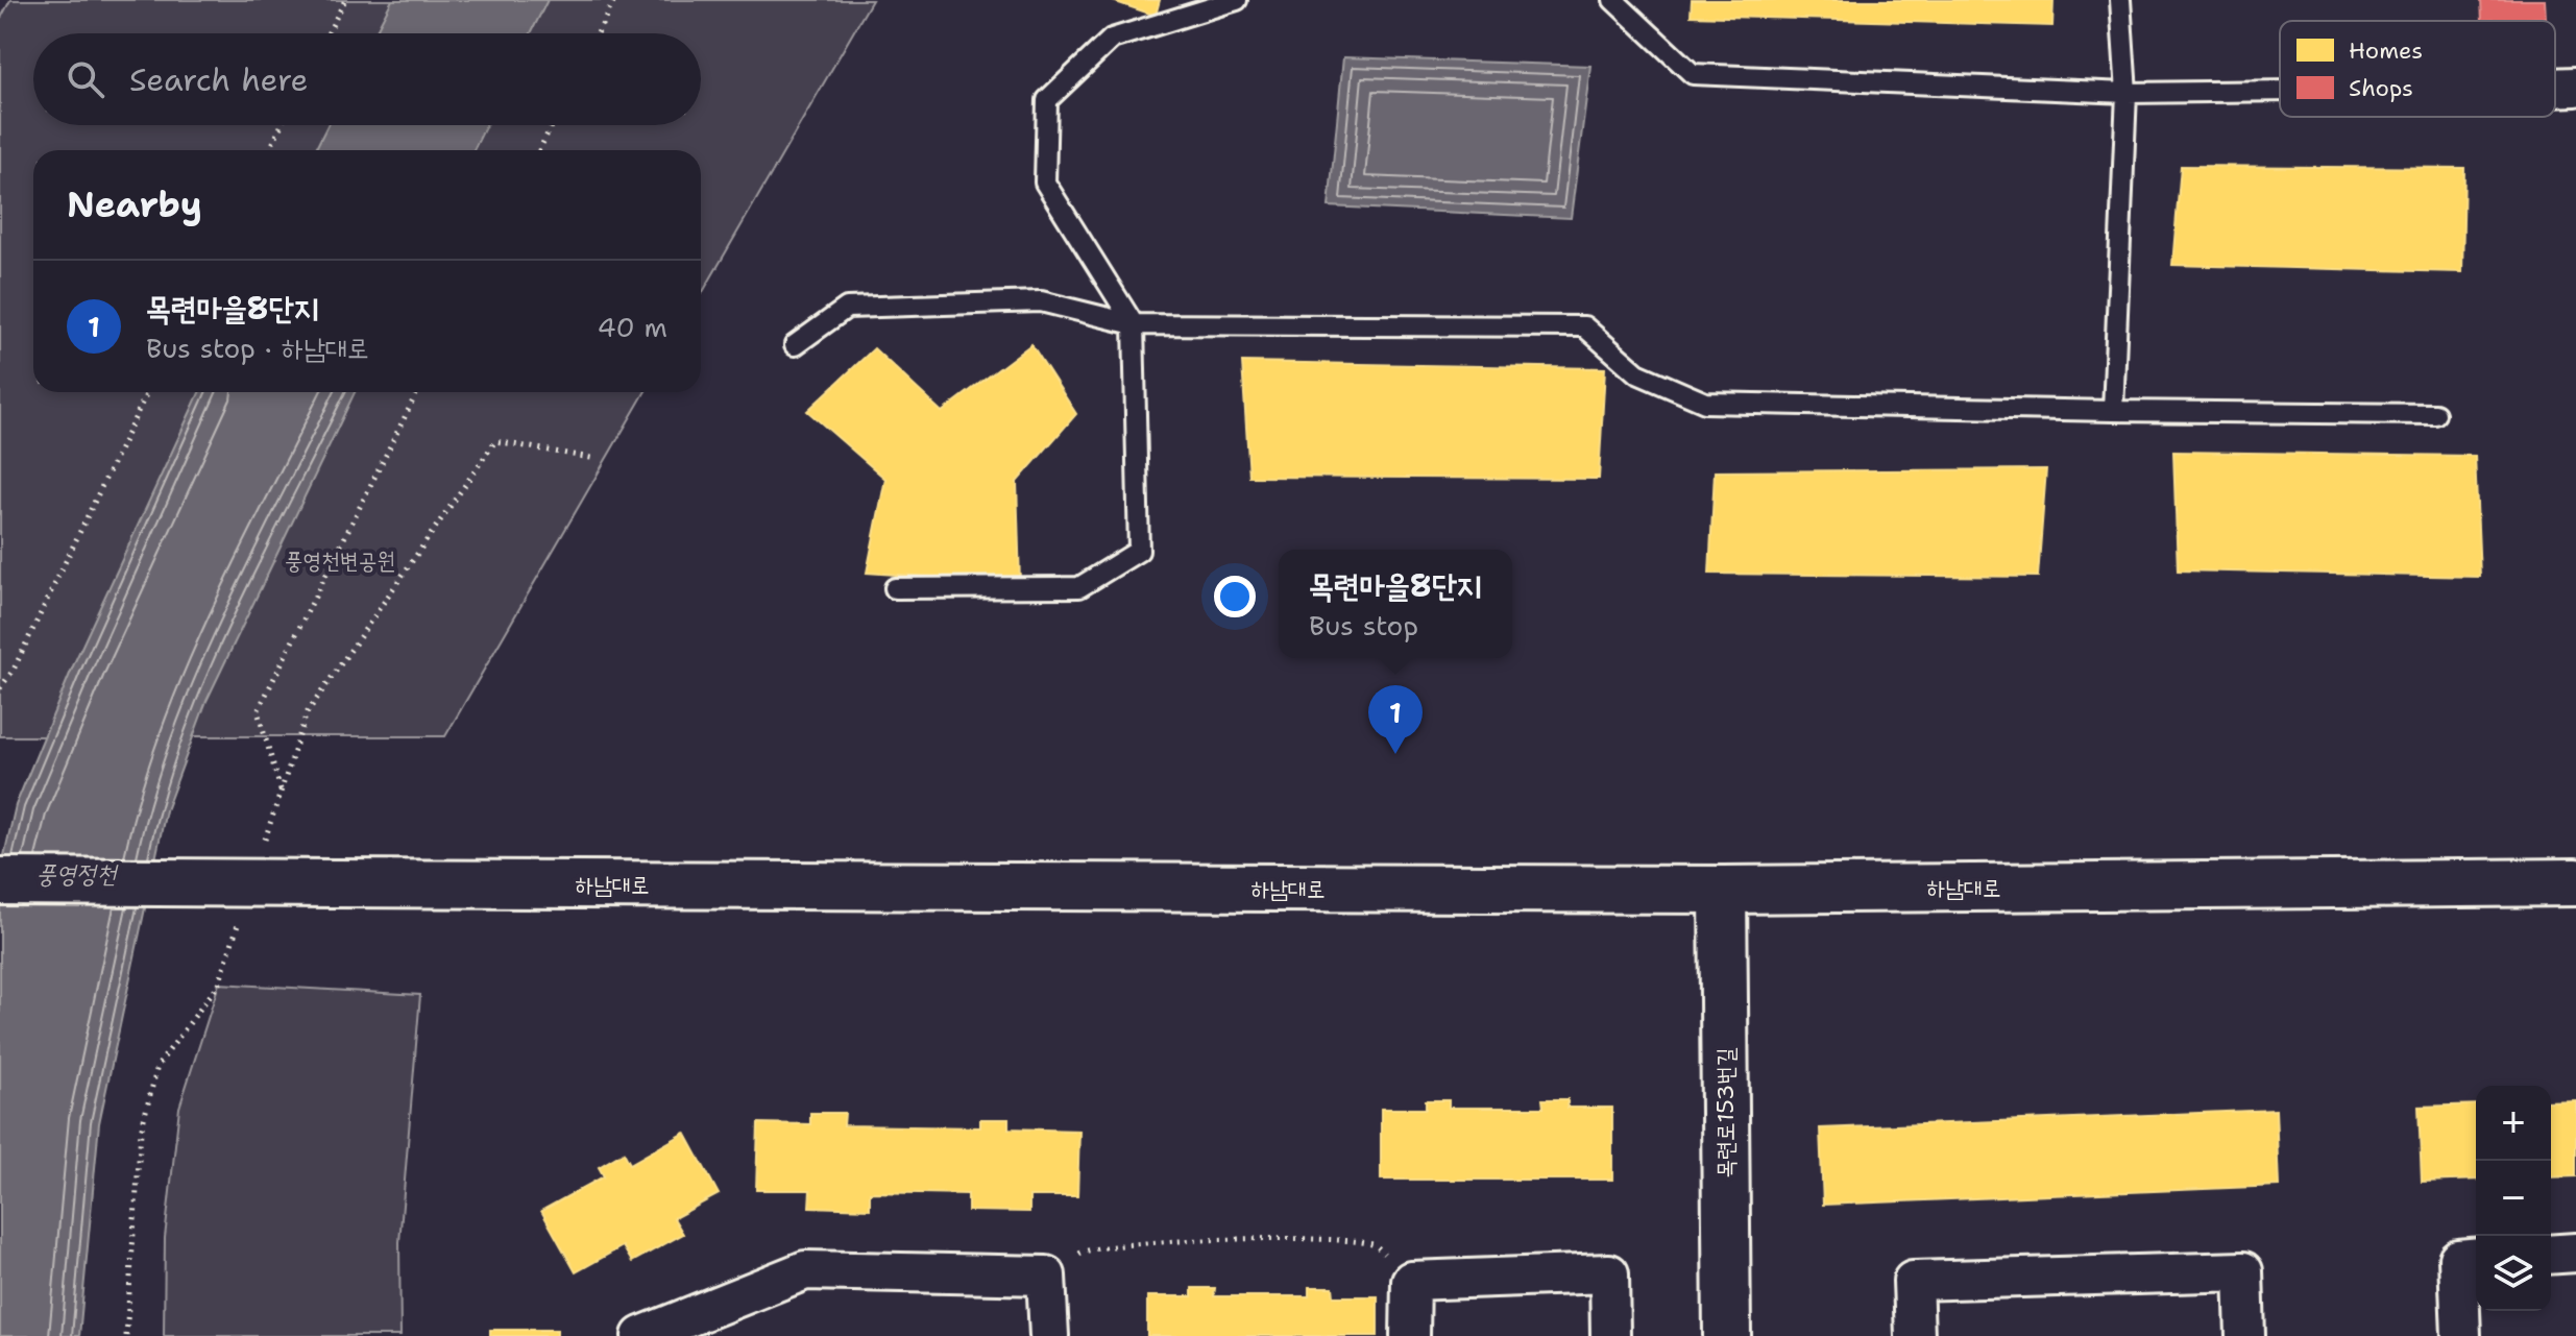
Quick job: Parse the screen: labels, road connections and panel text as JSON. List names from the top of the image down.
{
  "streets": {
    "main road": ["하남대로", "목련로153번길"]
  },
  "crossings": [
    ["하남대로", "목련로153번길"]
  ],
  "water": ["풍영정천"],
  "parks": ["풍영천변공원"],
  "legend": ["Homes", "Shops"],
  "page": {
    "search": "Search here",
    "heading": "Nearby",
    "list": [
      {
        "mark": "1",
        "name": "목련마을8단지",
        "note": "Bus stop · 하남대로",
        "value": "40 m"
      }
    ],
    "popup": ["목련마을8단지", "Bus stop"],
    "pins": "1",
    "map_buttons": ["+", "−"]
  }
}
